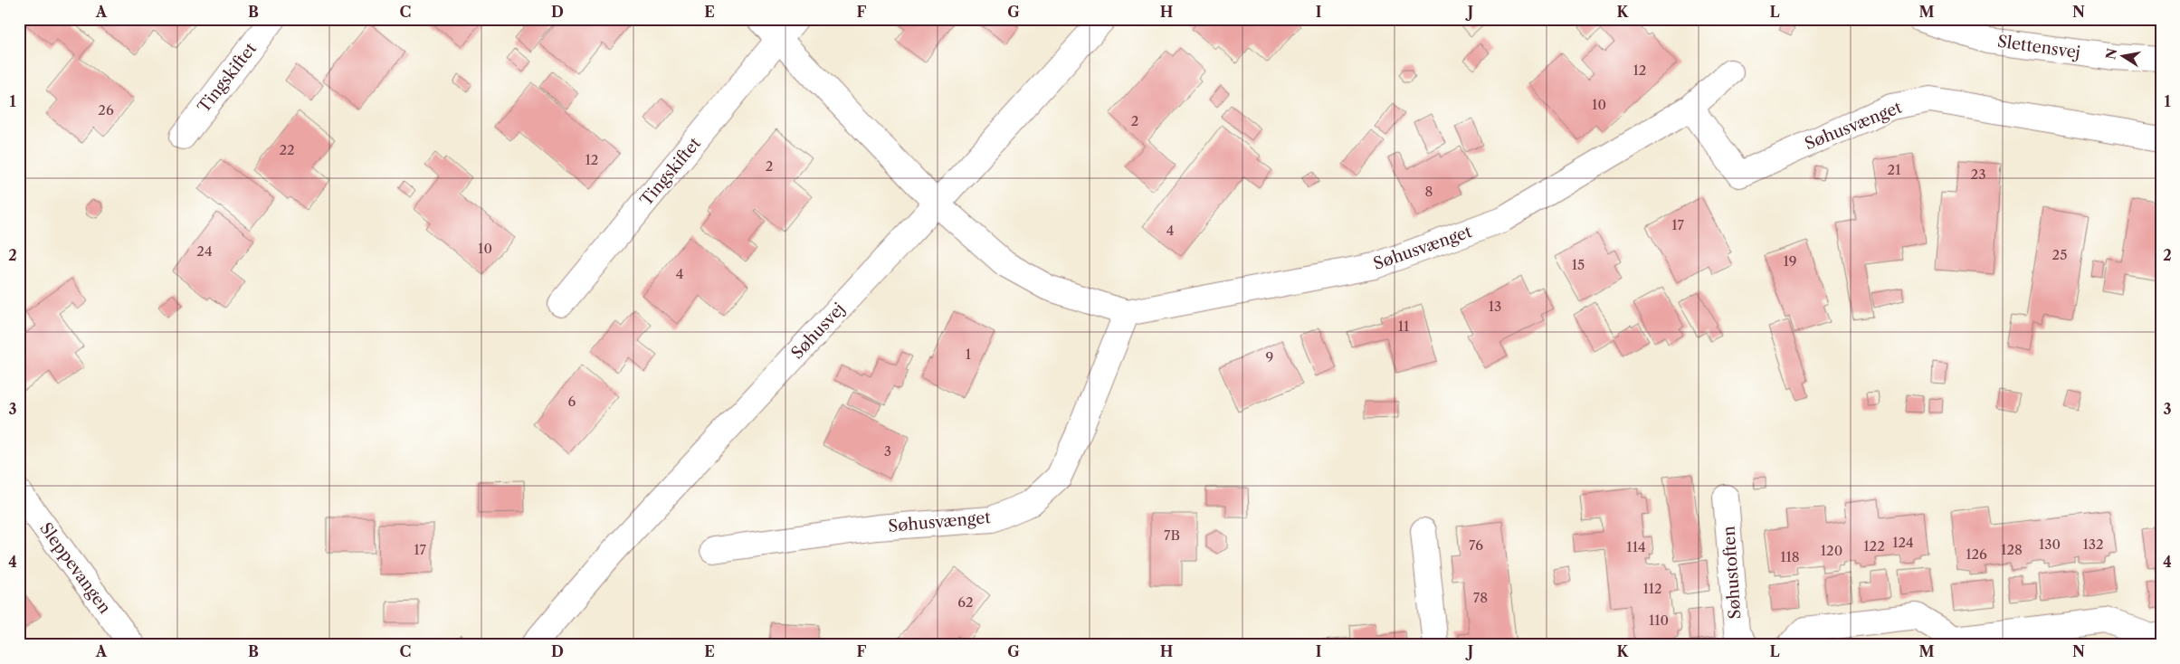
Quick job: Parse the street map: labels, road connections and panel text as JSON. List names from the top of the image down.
{
  "streets": {
    "street": [
      "Slettensvej",
      "Tingskiftet",
      "Søhusvænget",
      "Søhusvej",
      "Sleppevangen",
      "Søhustoften"
    ]
  },
  "crossings": [
    ["Søhusvænget", "Søhusvej"]
  ],
  "house_numbers": [
    "12",
    "10",
    "26",
    "2",
    "22",
    "12",
    "2",
    "21",
    "23",
    "8",
    "17",
    "4",
    "10",
    "24",
    "25",
    "19",
    "15",
    "4",
    "13",
    "11",
    "1",
    "9",
    "6",
    "3",
    "7B",
    "124",
    "130",
    "132",
    "76",
    "122",
    "114",
    "17",
    "128",
    "120",
    "126",
    "118",
    "112",
    "78",
    "62",
    "110"
  ],
  "north": "left",
  "grid": {
    "columns": [
      "A",
      "B",
      "C",
      "D",
      "E",
      "F",
      "G",
      "H",
      "I",
      "J",
      "K",
      "L",
      "M",
      "N"
    ],
    "rows": [
      "1",
      "2",
      "3",
      "4"
    ]
  }
}
